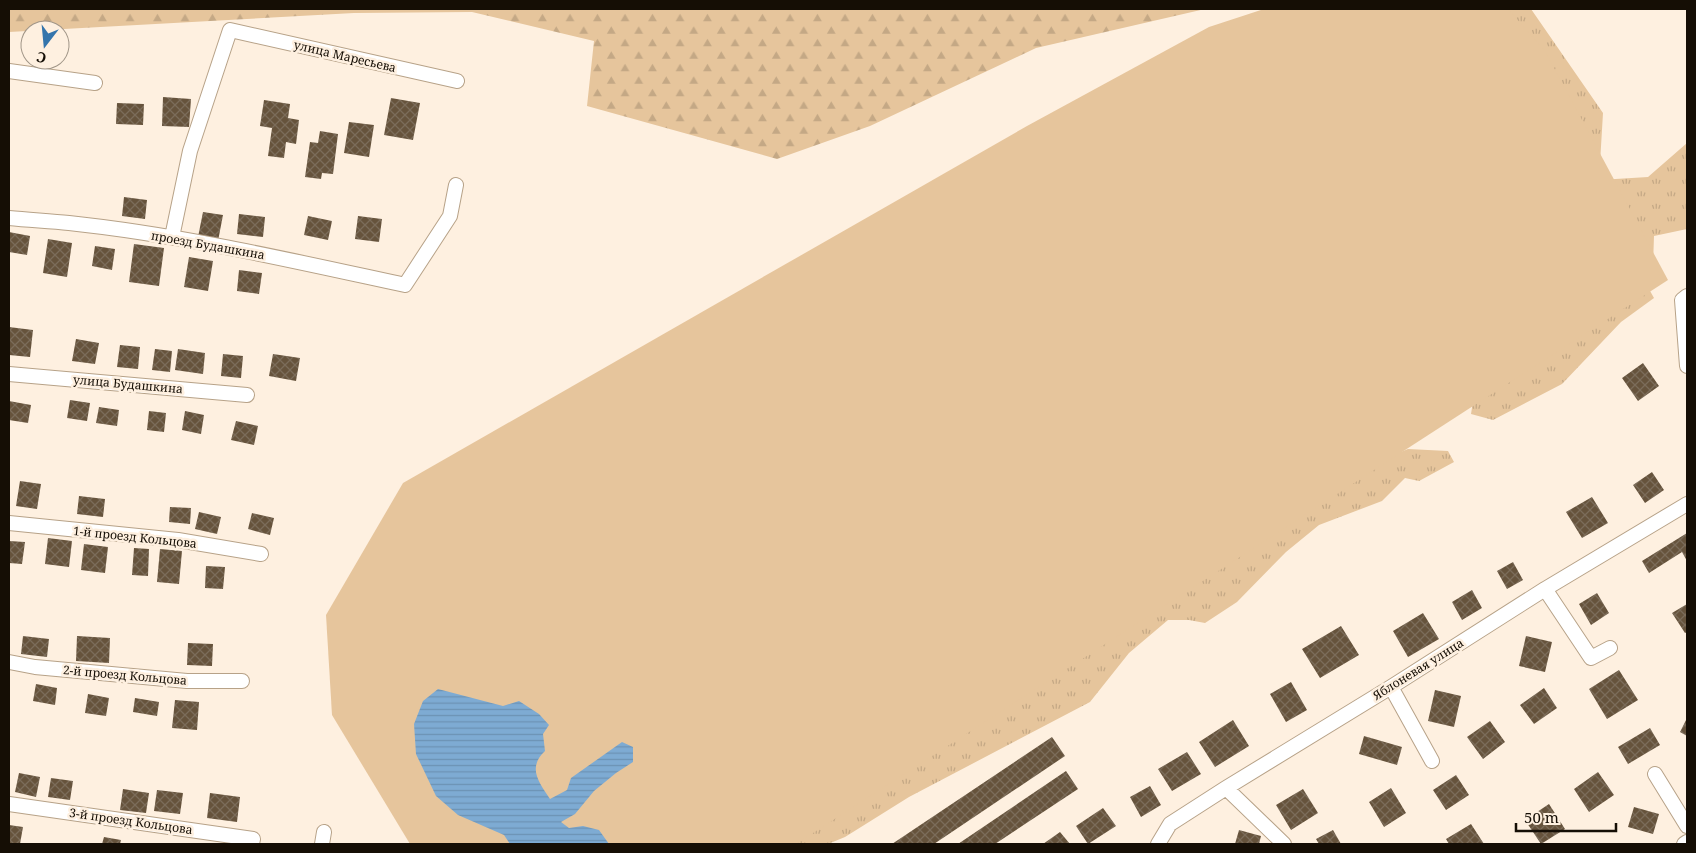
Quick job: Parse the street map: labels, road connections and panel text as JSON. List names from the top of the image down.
{
  "streets": {
    "street": [
      "улица Маресьева",
      "проезд Будашкина",
      "улица Будашкина",
      "1-й проезд Кольцова",
      "Яблоневая улица",
      "2-й проезд Кольцова",
      "3-й проезд Кольцова"
    ]
  },
  "crossings": [
    ["улица Маресьева", "проезд Будашкина"]
  ],
  "scale_bar": "50 m",
  "north": "bottom"
}
